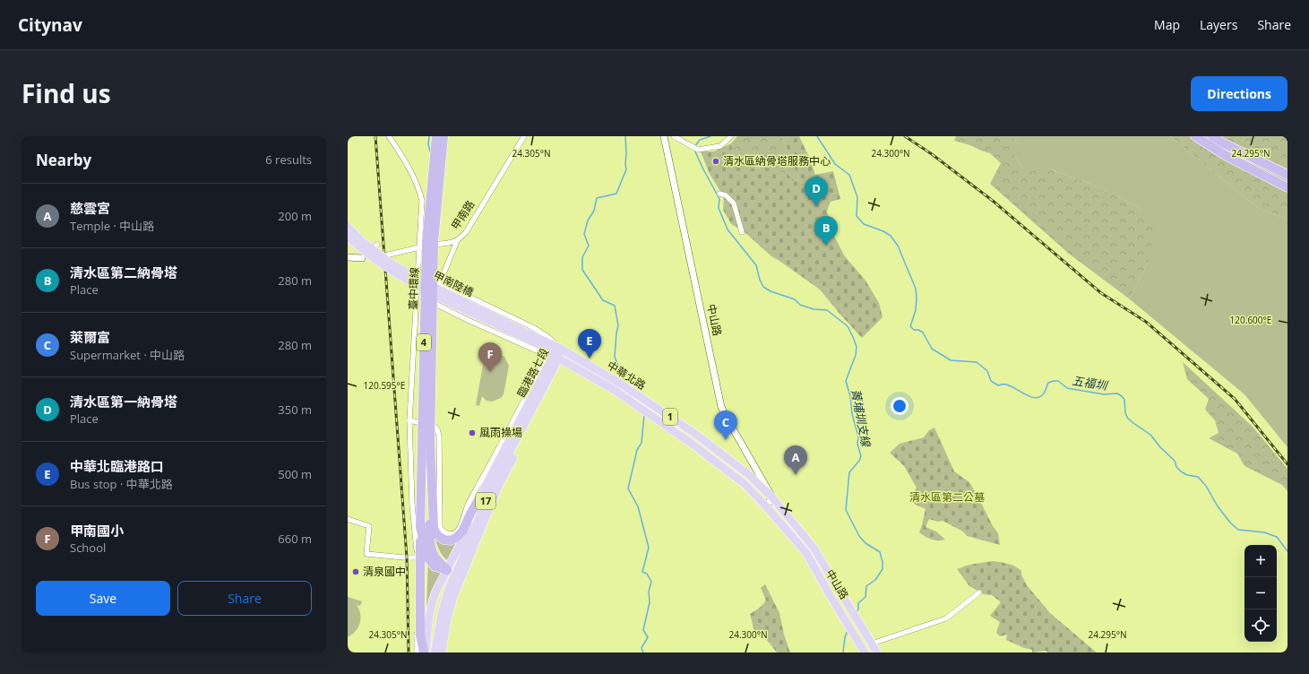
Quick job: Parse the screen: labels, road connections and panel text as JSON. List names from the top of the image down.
{
  "streets": {
    "highway": ["臺中環線", "4"],
    "main road": [
      "甲南陸橋",
      "中山路",
      "臨港路七段",
      "中華北路",
      "1",
      "17"
    ],
    "street": ["甲南路"]
  },
  "crossings": [
    ["甲南陸橋", "1"],
    ["中山路", "中華北路"],
    ["臨港路七段", "中華北路"],
    ["臨港路七段", "1"],
    ["中華北路", "1"]
  ],
  "water": ["五福圳", "菁埔圳支線"],
  "parks": ["清水區第二公墓"],
  "places": ["清水區納骨塔服務中心", "風雨操場", "清泉國中"],
  "page": {
    "header": "Citynav",
    "nav": ["Map", "Layers", "Share"],
    "title": "Find us",
    "buttons": [
      "Directions",
      ["Save", "Share"]
    ],
    "heading": ["Nearby", "6 results"],
    "pins": [
      "D",
      "B",
      "E",
      "F",
      "C",
      "A"
    ],
    "list": [
      {
        "mark": "A",
        "name": "慈雲宮",
        "note": "Temple · 中山路",
        "value": "200 m"
      },
      {
        "mark": "B",
        "name": "清水區第二納骨塔",
        "note": "Place",
        "value": "280 m"
      },
      {
        "mark": "C",
        "name": "萊爾富",
        "note": "Supermarket · 中山路",
        "value": "280 m"
      },
      {
        "mark": "D",
        "name": "清水區第一納骨塔",
        "note": "Place",
        "value": "350 m"
      },
      {
        "mark": "E",
        "name": "中華北臨港路口",
        "note": "Bus stop · 中華北路",
        "value": "500 m"
      },
      {
        "mark": "F",
        "name": "甲南國小",
        "note": "School",
        "value": "660 m"
      }
    ],
    "map_buttons": ["+", "−"]
  },
  "coordinates": [
    "24.305°N",
    "24.300°N",
    "24.295°N",
    "120.600°E",
    "120.595°E"
  ]
}
